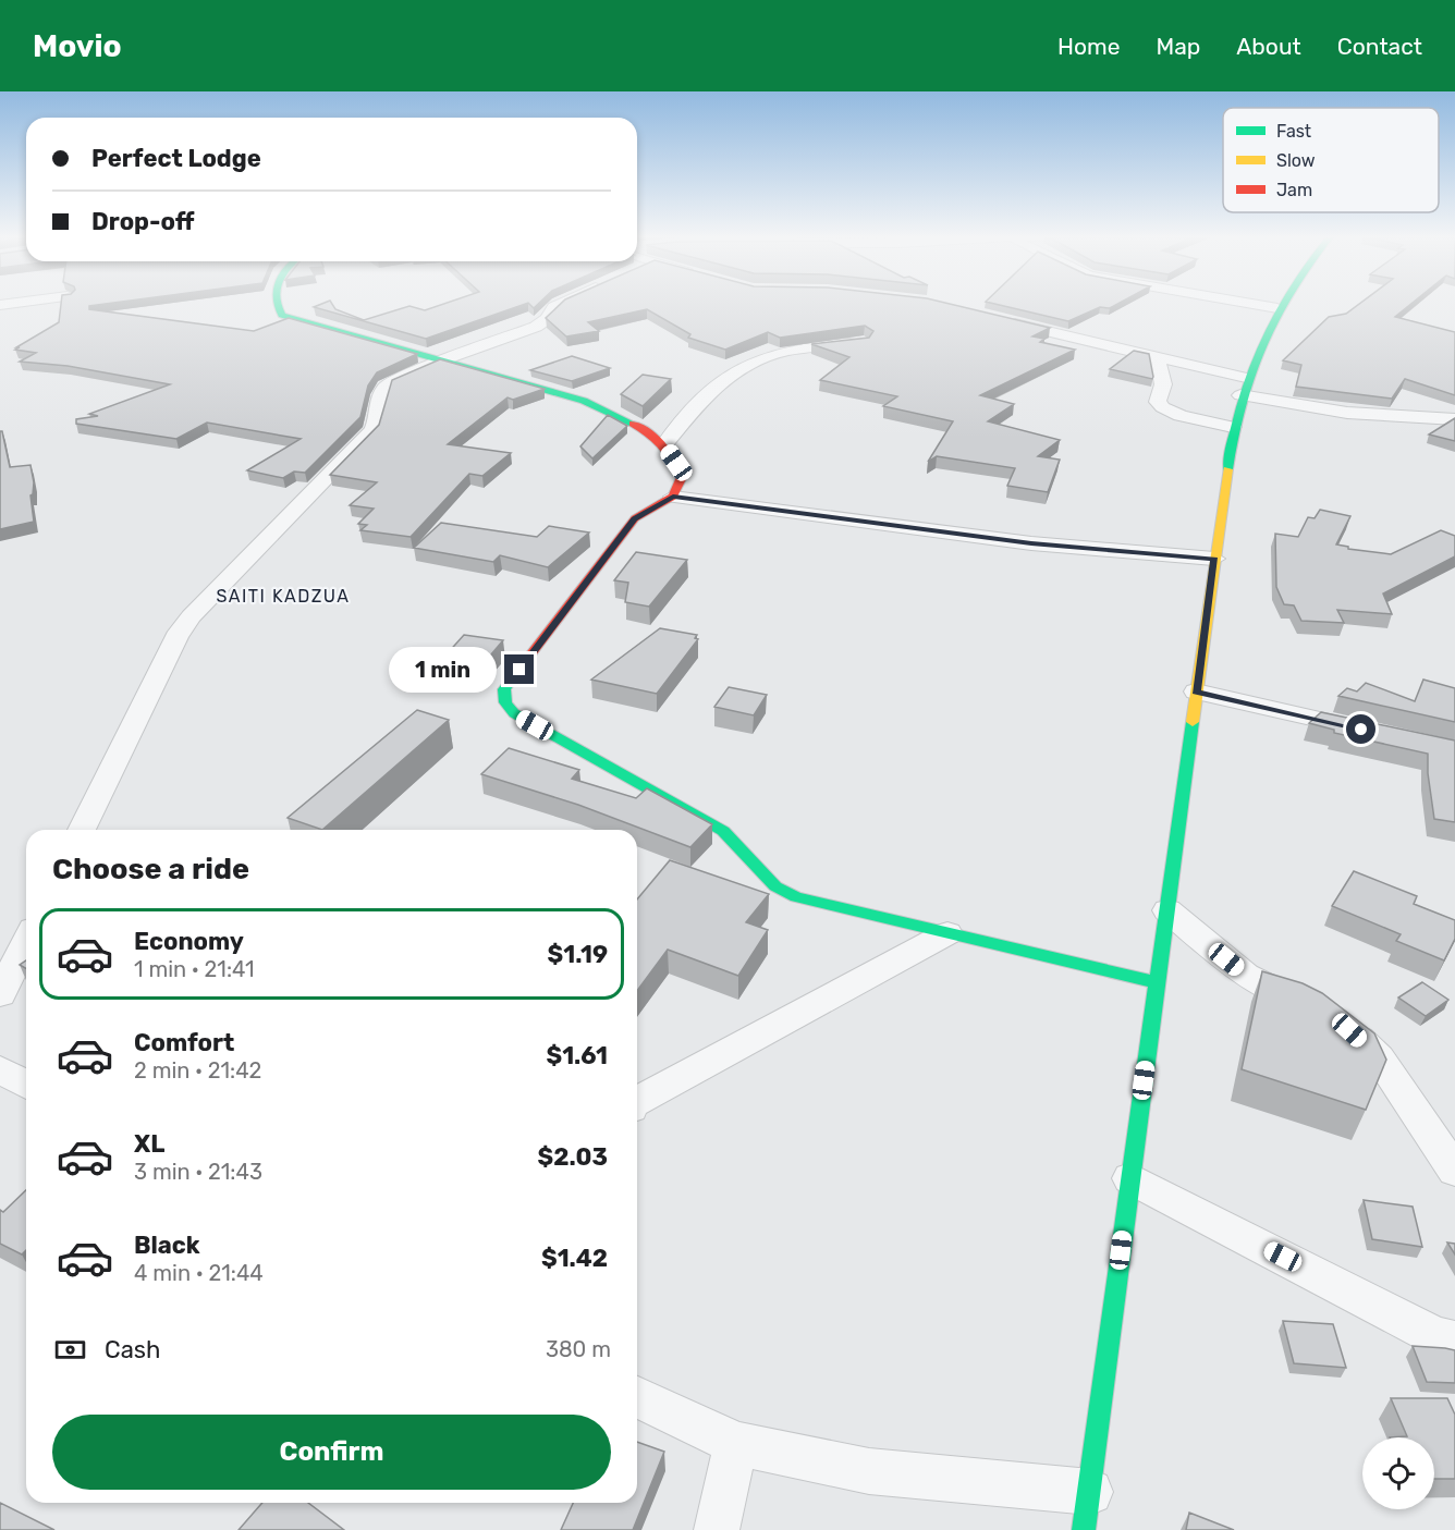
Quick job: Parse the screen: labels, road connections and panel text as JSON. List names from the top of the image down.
{
  "districts": ["SAITI KADZUA"],
  "legend": ["Fast", "Slow", "Jam"],
  "page": {
    "header": "Movio",
    "nav": [
      "Home",
      "Map",
      "About",
      "Contact"
    ],
    "banner": ["Perfect Lodge", "Drop-off"],
    "bubble": "1 min",
    "heading": "Choose a ride",
    "list": [
      {
        "name": "Economy",
        "note": "1 min · 21:41",
        "value": "$1.19"
      },
      {
        "name": "Comfort",
        "note": "2 min · 21:42",
        "value": "$1.61"
      },
      {
        "name": "XL",
        "note": "3 min · 21:43",
        "value": "$2.03"
      },
      {
        "name": "Black",
        "note": "4 min · 21:44",
        "value": "$1.42"
      }
    ],
    "pay": ["Cash", "380 m"],
    "buttons": "Confirm"
  }
}
